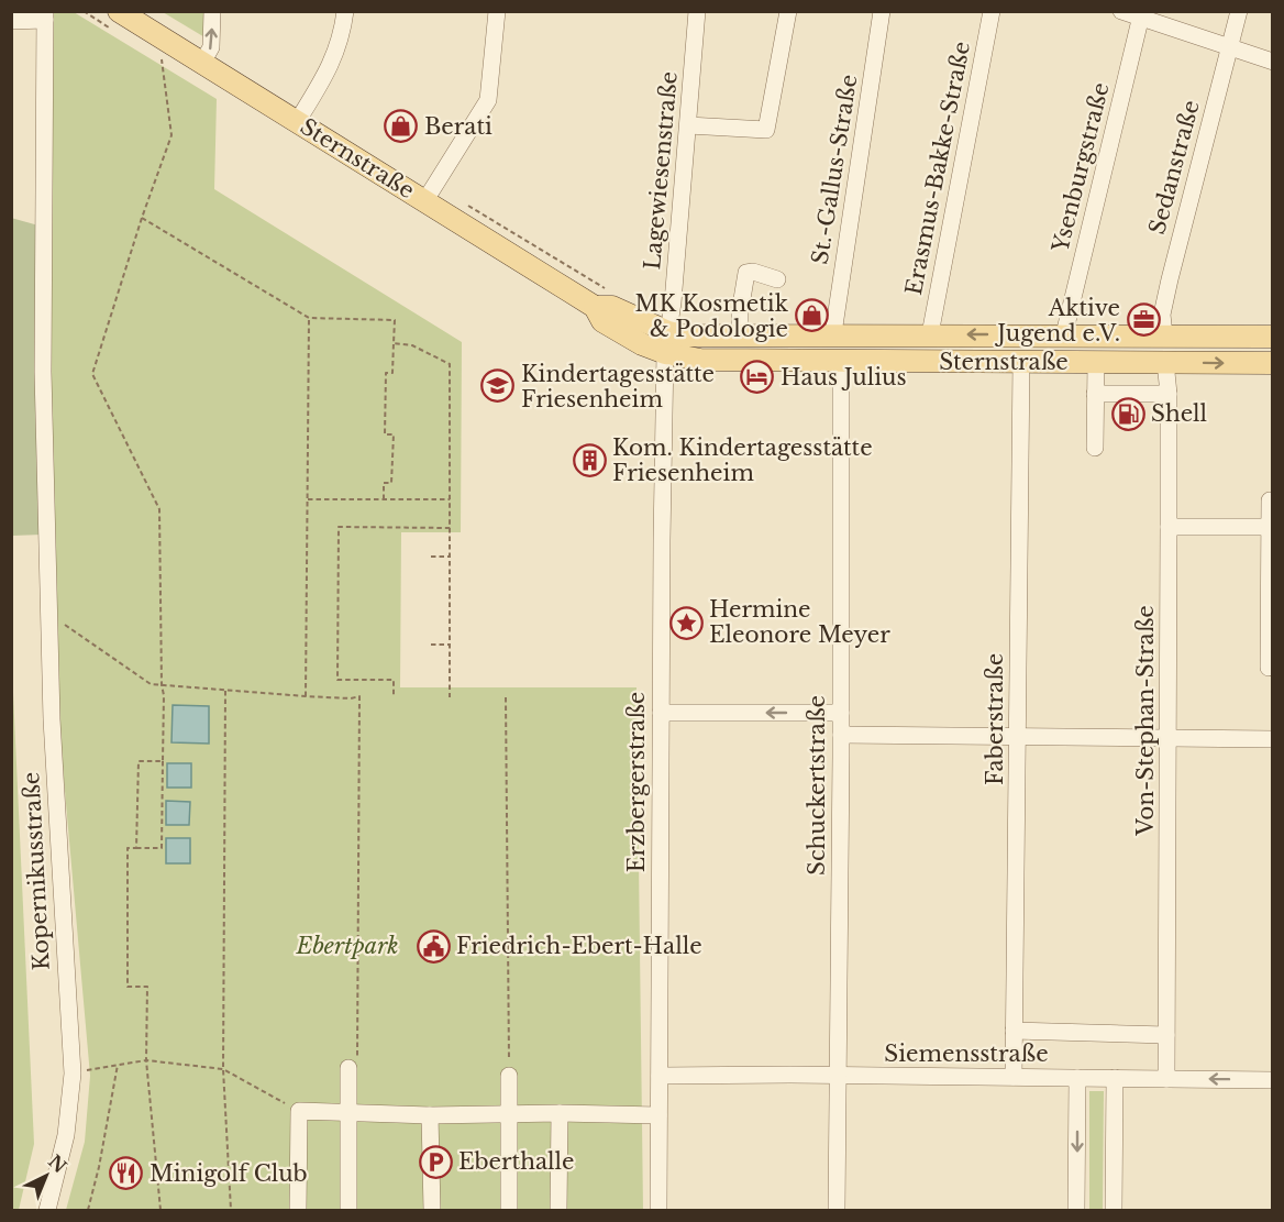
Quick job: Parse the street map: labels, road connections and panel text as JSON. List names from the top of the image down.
{
  "streets": {
    "main road": ["Sternstraße"],
    "street": [
      "Ysenburgstraße",
      "Sedanstraße",
      "Erasmus-Bakke-Straße",
      "St.-Gallus-Straße",
      "Lagewiesenstraße",
      "Faberstraße",
      "Von-Stephan-Straße",
      "Erzbergerstraße",
      "Schuckertstraße",
      "Kopernikusstraße",
      "Siemensstraße"
    ]
  },
  "crossings": [
    ["Sternstraße", "Ysenburgstraße"],
    ["Sternstraße", "Sedanstraße"],
    ["Sternstraße", "Erasmus-Bakke-Straße"],
    ["Sternstraße", "St.-Gallus-Straße"],
    ["Sternstraße", "Lagewiesenstraße"],
    ["Sternstraße", "Faberstraße"],
    ["Sternstraße", "Von-Stephan-Straße"],
    ["Sternstraße", "Erzbergerstraße"],
    ["Sternstraße", "Schuckertstraße"],
    ["Lagewiesenstraße", "Erzbergerstraße"],
    ["Faberstraße", "Siemensstraße"],
    ["Von-Stephan-Straße", "Siemensstraße"],
    ["Erzbergerstraße", "Siemensstraße"],
    ["Schuckertstraße", "Siemensstraße"]
  ],
  "parks": ["Ebertpark"],
  "places": {
    "shop": ["Berati", "MK Kosmetik & Podologie"],
    "office": ["Aktive Jugend e.V."],
    "hotel": ["Haus Julius"],
    "school or university": ["Kindertagesstätte Friesenheim"],
    "fuel station": ["Shell"],
    "building": ["Kom. Kindertagesstätte Friesenheim"],
    "place": ["Hermine Eleonore Meyer"],
    "public building": ["Friedrich-Ebert-Halle"],
    "parking": ["Eberthalle"],
    "restaurant": ["Minigolf Club"]
  },
  "north": "top right"
}
